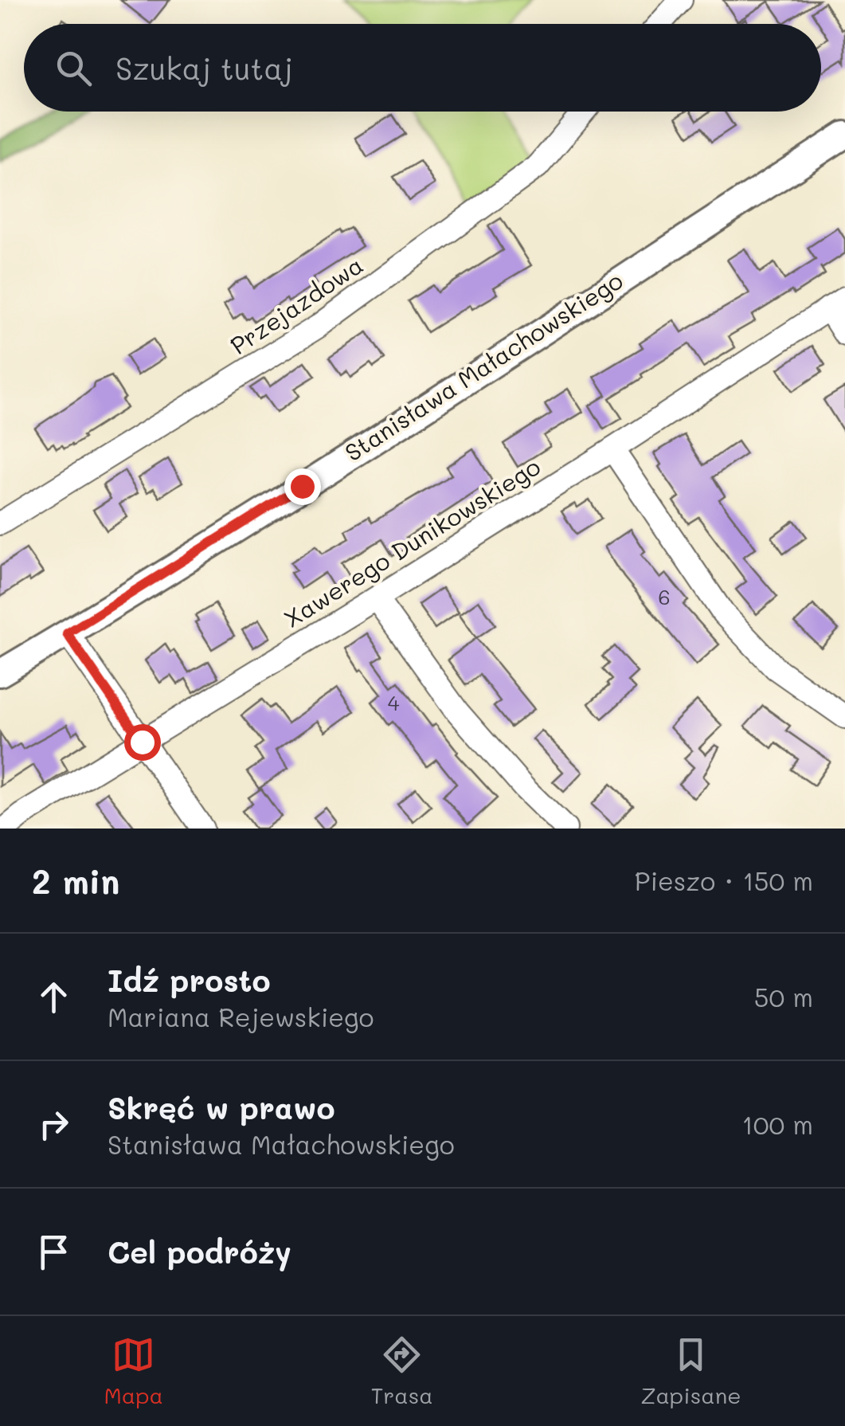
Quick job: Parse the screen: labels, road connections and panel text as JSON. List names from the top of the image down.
{
  "streets": {
    "street": ["Przejazdowa", "Stanisława Małachowskiego", "Xawerego Dunikowskiego"]
  },
  "house_numbers": ["6", "4"],
  "page": {
    "search": "Szukaj tutaj",
    "heading": ["2 min", "Pieszo · 150 m"],
    "list": [
      ["Idź prosto", "Mariana Rejewskiego", "50 m"],
      ["Skręć w prawo", "Stanisława Małachowskiego", "100 m"],
      "Cel podróży"
    ],
    "nav": ["Mapa", "Trasa", "Zapisane"]
  }
}
